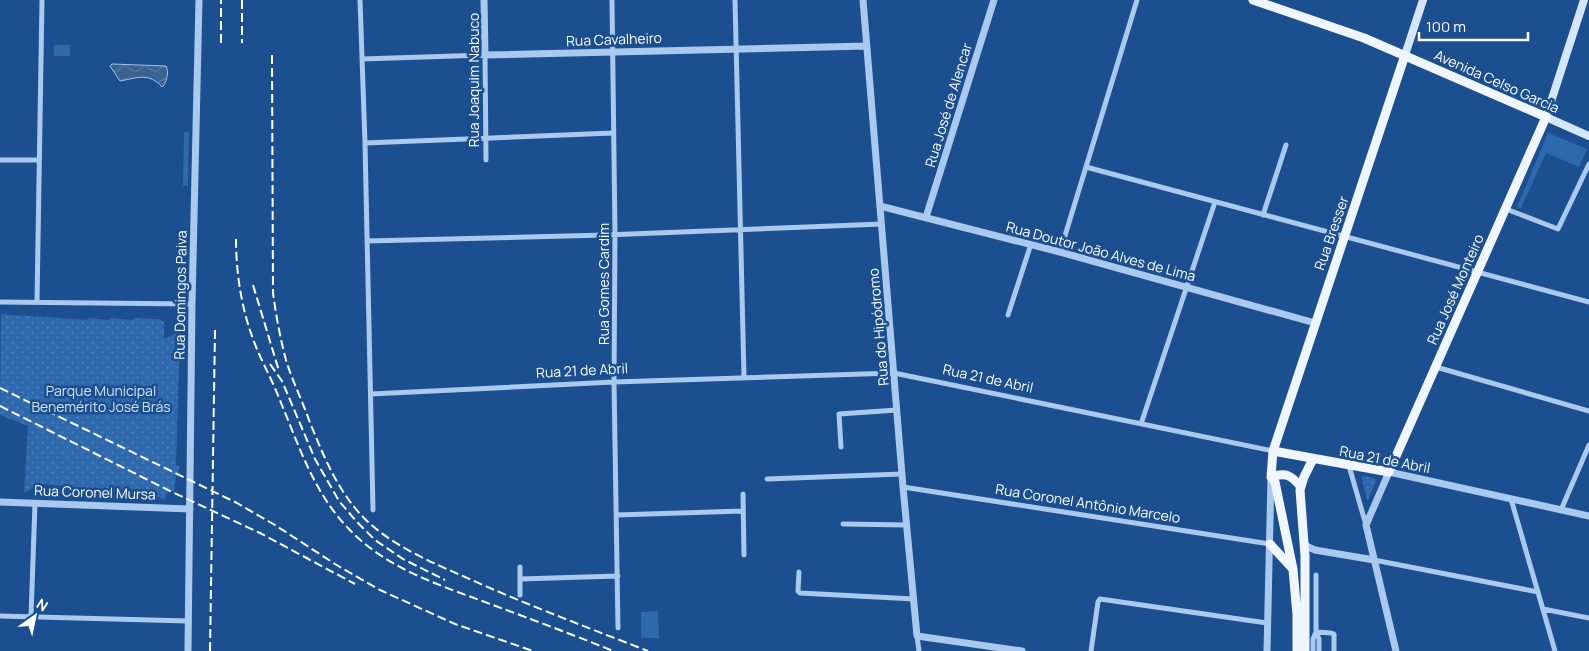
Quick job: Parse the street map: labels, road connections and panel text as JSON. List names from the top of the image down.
{
  "streets": {
    "main road": [
      "Avenida Celso Garcia",
      "Rua Bresser",
      "Rua José Monteiro",
      "Rua 21 de Abril"
    ],
    "street": [
      "Rua Cavalheiro",
      "Rua Joaquim Nabuco",
      "Rua José de Alencar",
      "Rua Doutor João Alves de Lima",
      "Rua Gomes Cardim",
      "Rua Domingos Paiva",
      "Rua do Hipódromo",
      "Rua Coronel Mursa",
      "Rua Coronel Antônio Marcelo"
    ]
  },
  "crossings": [
    ["Rua Cavalheiro", "Rua Joaquim Nabuco"],
    ["Rua Cavalheiro", "Rua Gomes Cardim"],
    ["Rua Cavalheiro", "Rua do Hipódromo"],
    ["Avenida Celso Garcia", "Rua Bresser"],
    ["Avenida Celso Garcia", "Rua José Monteiro"],
    ["Rua José de Alencar", "Rua Doutor João Alves de Lima"],
    ["Rua Bresser", "Rua Doutor João Alves de Lima"],
    ["Rua Bresser", "Rua 21 de Abril"],
    ["Rua Bresser", "Rua Coronel Antônio Marcelo"],
    ["Rua Doutor João Alves de Lima", "Rua do Hipódromo"],
    ["Rua Gomes Cardim", "Rua 21 de Abril"],
    ["Rua José Monteiro", "Rua 21 de Abril"],
    ["Rua Domingos Paiva", "Rua Coronel Mursa"],
    ["Rua do Hipódromo", "Rua 21 de Abril"],
    ["Rua do Hipódromo", "Rua Coronel Antônio Marcelo"]
  ],
  "parks": ["Parque Municipal Benemérito José Brás"],
  "scale_bar": "100 m",
  "north": "top right"
}
